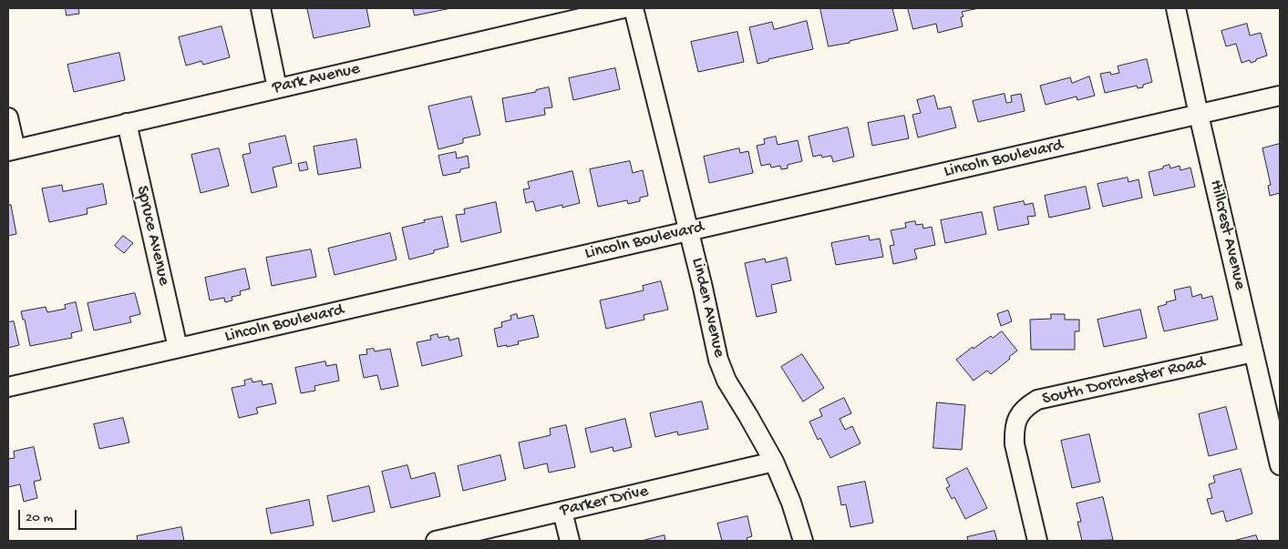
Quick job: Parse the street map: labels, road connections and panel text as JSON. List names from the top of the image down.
{
  "streets": {
    "street": [
      "Park Avenue",
      "Lincoln Boulevard",
      "Hillcrest Avenue",
      "Spruce Avenue",
      "Linden Avenue",
      "South Dorchester Road",
      "Parker Drive"
    ]
  },
  "crossings": [
    ["Park Avenue", "Spruce Avenue"],
    ["Lincoln Boulevard", "Hillcrest Avenue"],
    ["Lincoln Boulevard", "Spruce Avenue"],
    ["Lincoln Boulevard", "Linden Avenue"],
    ["Hillcrest Avenue", "South Dorchester Road"],
    ["Linden Avenue", "Parker Drive"]
  ],
  "scale_bar": "20 m"
}
